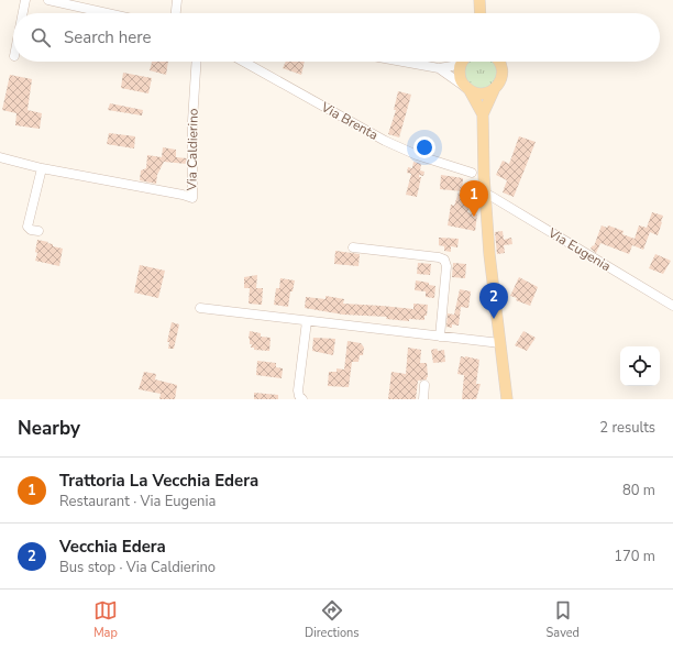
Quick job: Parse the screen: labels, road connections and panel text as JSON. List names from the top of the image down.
{
  "streets": {
    "street": ["Via Brenta", "Via Caldierino", "Via Eugenia"]
  },
  "page": {
    "search": "Search here",
    "pins": ["1", "2"],
    "heading": ["Nearby", "2 results"],
    "list": [
      {
        "mark": "1",
        "name": "Trattoria La Vecchia Edera",
        "note": "Restaurant · Via Eugenia",
        "value": "80 m"
      },
      {
        "mark": "2",
        "name": "Vecchia Edera",
        "note": "Bus stop · Via Caldierino",
        "value": "170 m"
      }
    ],
    "nav": ["Map", "Directions", "Saved"]
  }
}
